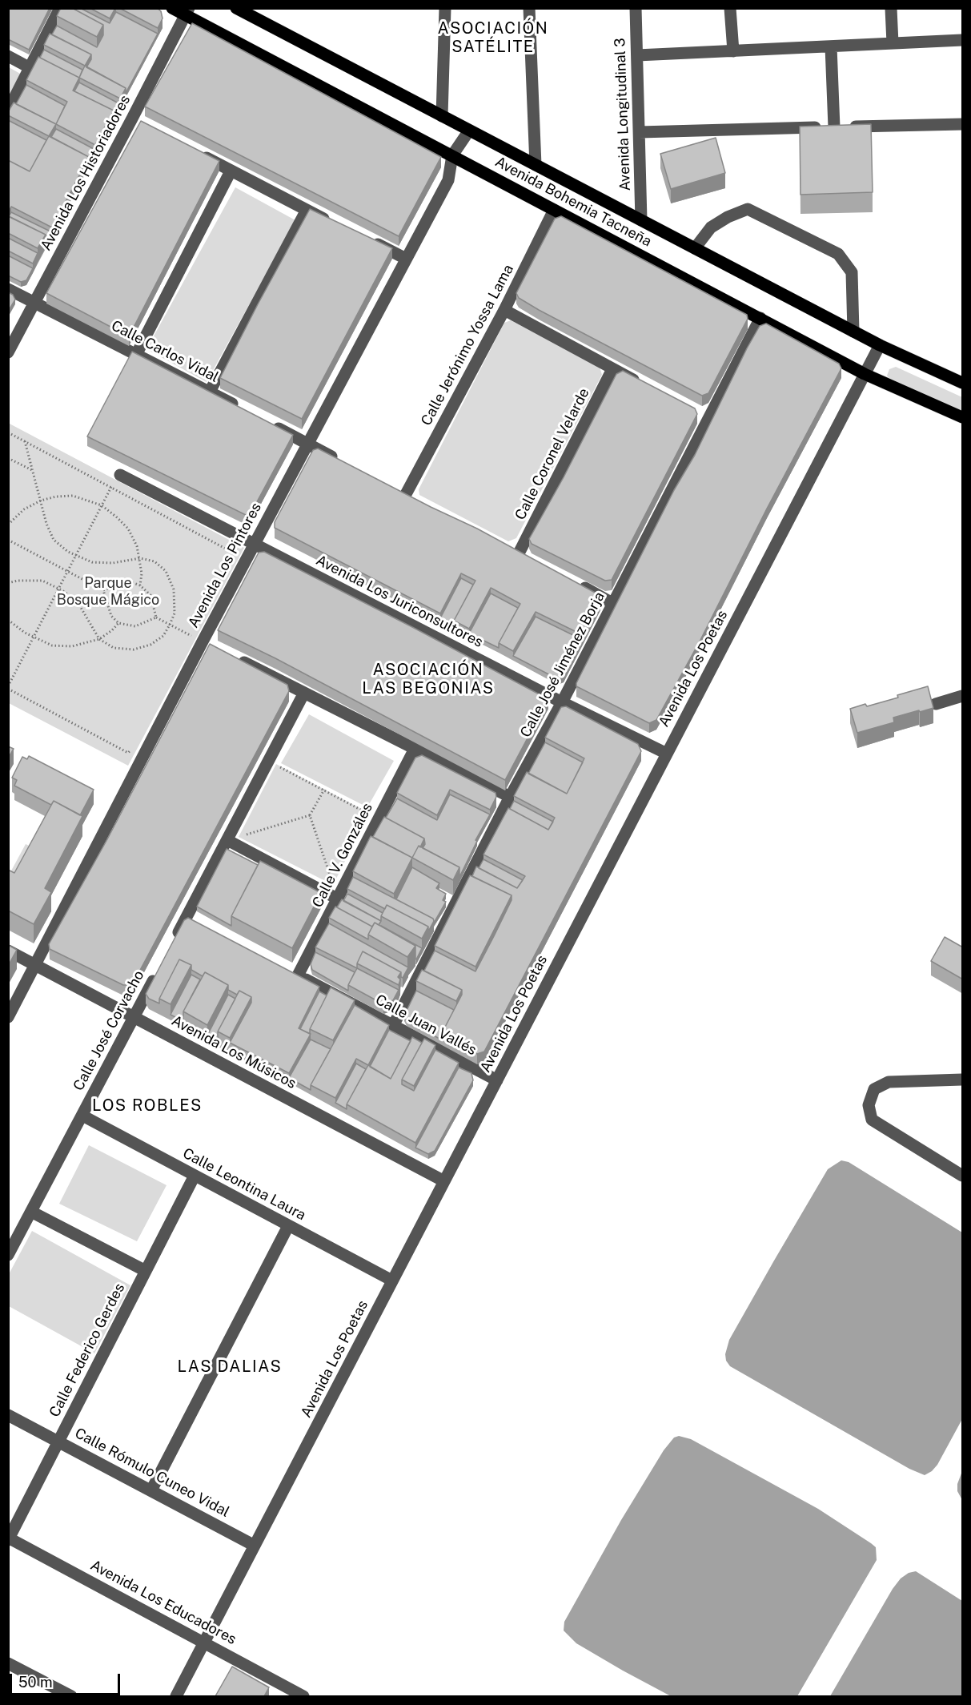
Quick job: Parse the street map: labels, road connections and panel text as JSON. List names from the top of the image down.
{
  "streets": {
    "main road": ["Avenida Bohemia Tacneña"],
    "street": [
      "Avenida Longitudinal 3",
      "Avenida Los Historiadores",
      "Calle Jerónimo Yossa Lama",
      "Calle Carlos Vidal",
      "Calle Coronel Velarde",
      "Avenida Los Pintores",
      "Avenida Los Juriconsultores",
      "Calle José Jiménez Borja",
      "Avenida Los Poetas",
      "Calle V. Gonzáles",
      "Calle Juan Vallés",
      "Calle José Corvacho",
      "Avenida Los Músicos",
      "Calle Leontina Laura",
      "Calle Federico Gerdes",
      "Calle Rómulo Cuneo Vidal",
      "Avenida Los Educadores"
    ]
  },
  "crossings": [
    ["Avenida Longitudinal 3", "Avenida Bohemia Tacneña"],
    ["Avenida Los Historiadores", "Avenida Bohemia Tacneña"],
    ["Avenida Los Historiadores", "Calle Carlos Vidal"],
    ["Avenida Bohemia Tacneña", "Calle Jerónimo Yossa Lama"],
    ["Avenida Bohemia Tacneña", "Avenida Los Pintores"],
    ["Avenida Bohemia Tacneña", "Calle José Jiménez Borja"],
    ["Avenida Bohemia Tacneña", "Avenida Los Poetas"],
    ["Avenida Los Pintores", "Avenida Los Juriconsultores"],
    ["Avenida Los Pintores", "Avenida Los Músicos"],
    ["Avenida Los Juriconsultores", "Calle José Jiménez Borja"],
    ["Avenida Los Juriconsultores", "Avenida Los Poetas"],
    ["Calle José Jiménez Borja", "Calle Juan Vallés"],
    ["Avenida Los Poetas", "Calle Juan Vallés"],
    ["Avenida Los Poetas", "Avenida Los Músicos"],
    ["Avenida Los Poetas", "Calle Leontina Laura"],
    ["Avenida Los Poetas", "Calle Rómulo Cuneo Vidal"],
    ["Avenida Los Poetas", "Avenida Los Educadores"],
    ["Calle V. Gonzáles", "Calle Juan Vallés"],
    ["Calle José Corvacho", "Avenida Los Músicos"],
    ["Calle José Corvacho", "Calle Leontina Laura"],
    ["Calle Leontina Laura", "Calle Federico Gerdes"],
    ["Calle Federico Gerdes", "Calle Rómulo Cuneo Vidal"],
    ["Calle Federico Gerdes", "Avenida Los Educadores"]
  ],
  "districts": [
    "ASOCIACIÓN SATÉLITE",
    "ASOCIACIÓN LAS BEGONIAS",
    "LOS ROBLES",
    "LAS DALIAS"
  ],
  "parks": ["Parque Bosque Mágico"],
  "scale_bar": "50 m"
}
